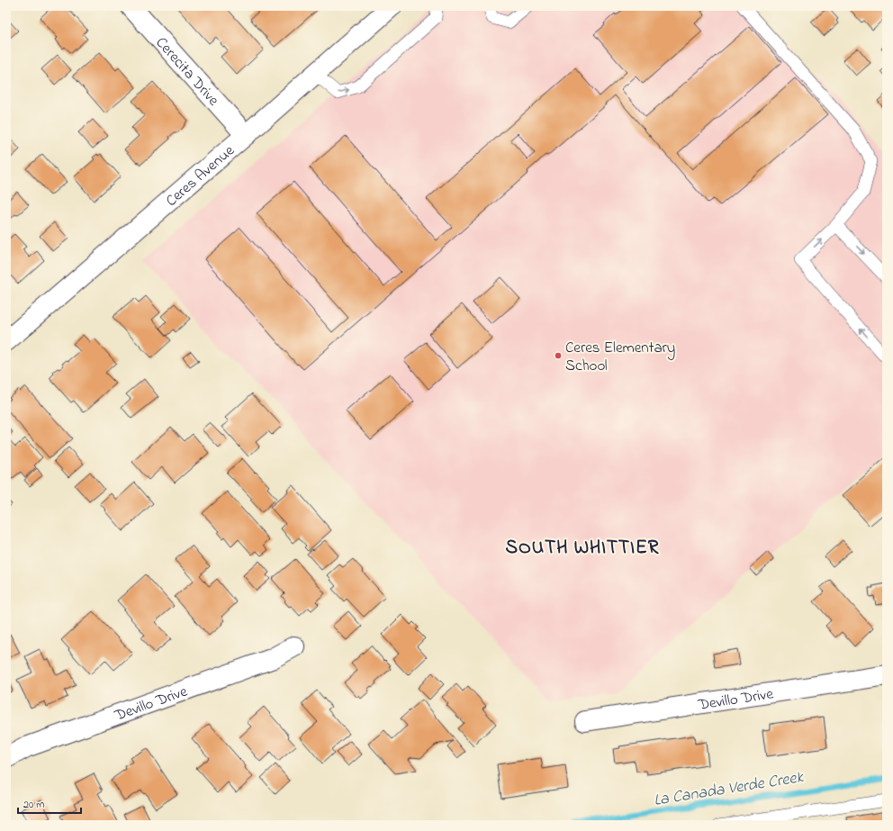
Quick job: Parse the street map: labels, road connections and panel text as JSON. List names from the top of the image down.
{
  "streets": {
    "street": ["Cerecita Drive", "Ceres Avenue", "Devillo Drive"]
  },
  "crossings": [
    ["Cerecita Drive", "Ceres Avenue"]
  ],
  "districts": ["SOUTH WHITTIER"],
  "water": ["La Canada Verde Creek"],
  "places": ["Ceres Elementary School"],
  "scale_bar": "20 m"
}
